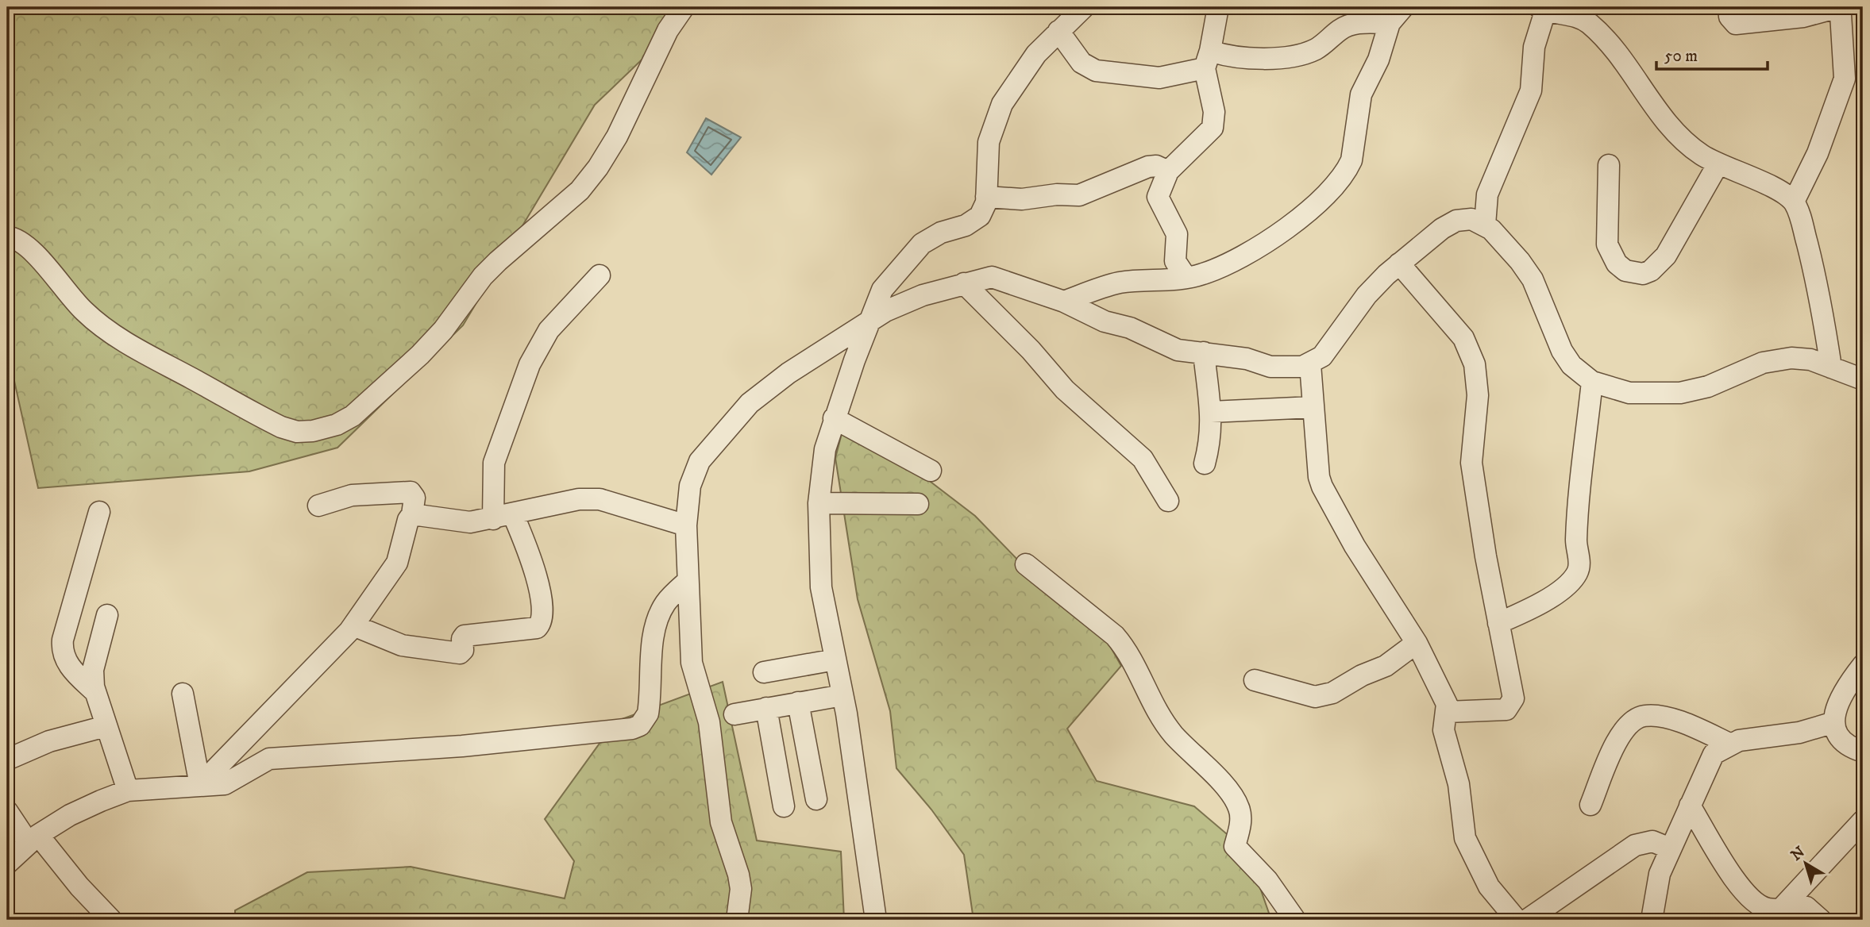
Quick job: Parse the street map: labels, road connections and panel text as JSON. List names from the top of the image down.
{
  "scale_bar": "50 m",
  "north": "top left"
}
